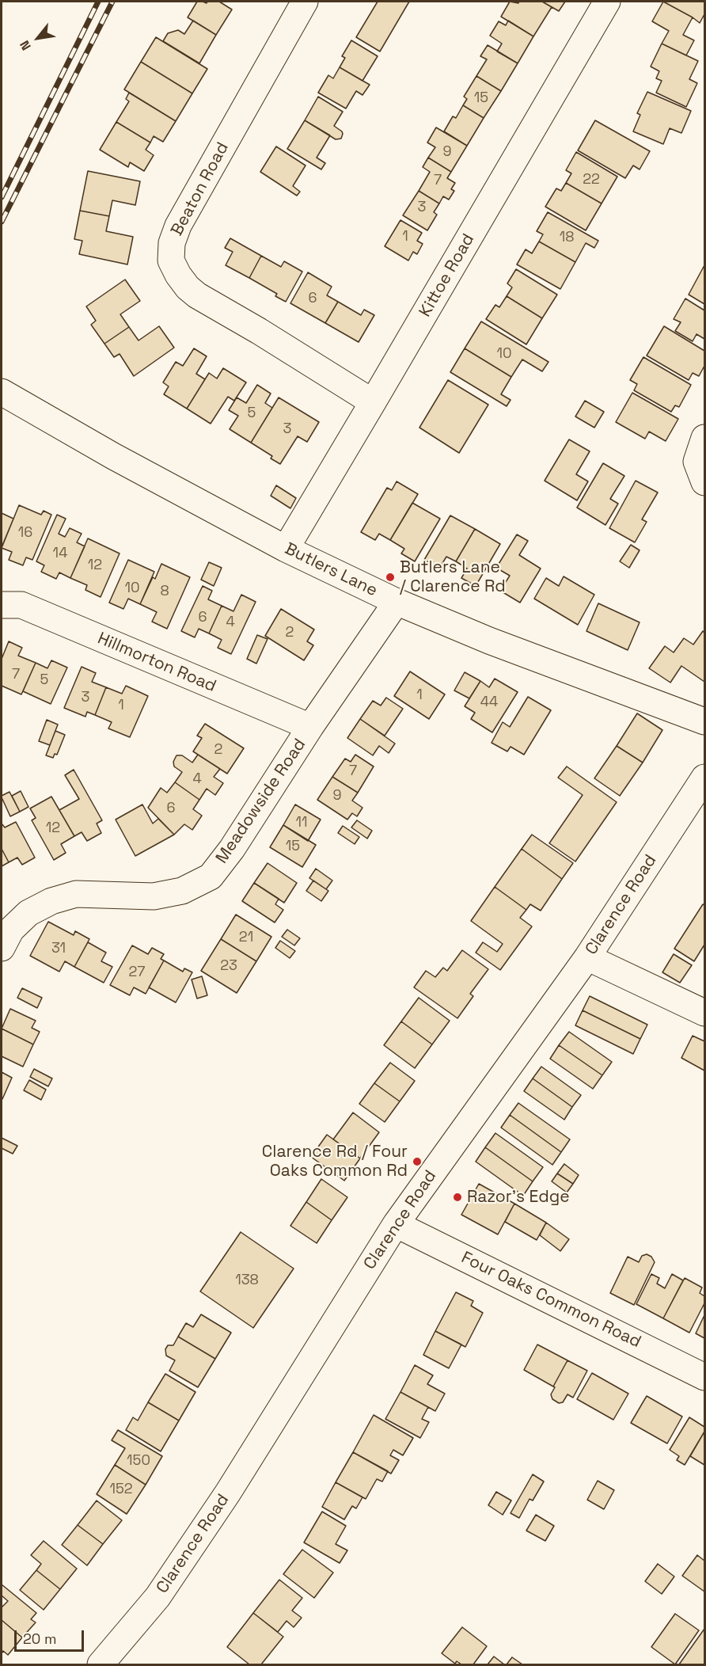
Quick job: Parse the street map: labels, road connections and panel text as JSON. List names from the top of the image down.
{
  "streets": {
    "street": [
      "Beaton Road",
      "Kittoe Road",
      "Butlers Lane",
      "Hillmorton Road",
      "Meadowside Road",
      "Clarence Road",
      "Four Oaks Common Road"
    ]
  },
  "crossings": [
    ["Beaton Road", "Kittoe Road"],
    ["Kittoe Road", "Butlers Lane"],
    ["Butlers Lane", "Meadowside Road"],
    ["Hillmorton Road", "Meadowside Road"],
    ["Clarence Road", "Four Oaks Common Road"]
  ],
  "places": ["Butlers Lane / Clarence Rd", "Clarence Rd / Four Oaks Common Rd", "Razor's Edge"],
  "house_numbers": [
    "15",
    "9",
    "22",
    "7",
    "3",
    "1",
    "18",
    "6",
    "10",
    "5",
    "3",
    "16",
    "14",
    "12",
    "10",
    "8",
    "6",
    "4",
    "2",
    "7",
    "5",
    "1",
    "3",
    "44",
    "1",
    "2",
    "7",
    "4",
    "9",
    "6",
    "11",
    "12",
    "15",
    "21",
    "31",
    "23",
    "27",
    "138",
    "150",
    "152"
  ],
  "scale_bar": "20 m",
  "north": "bottom left"
}
